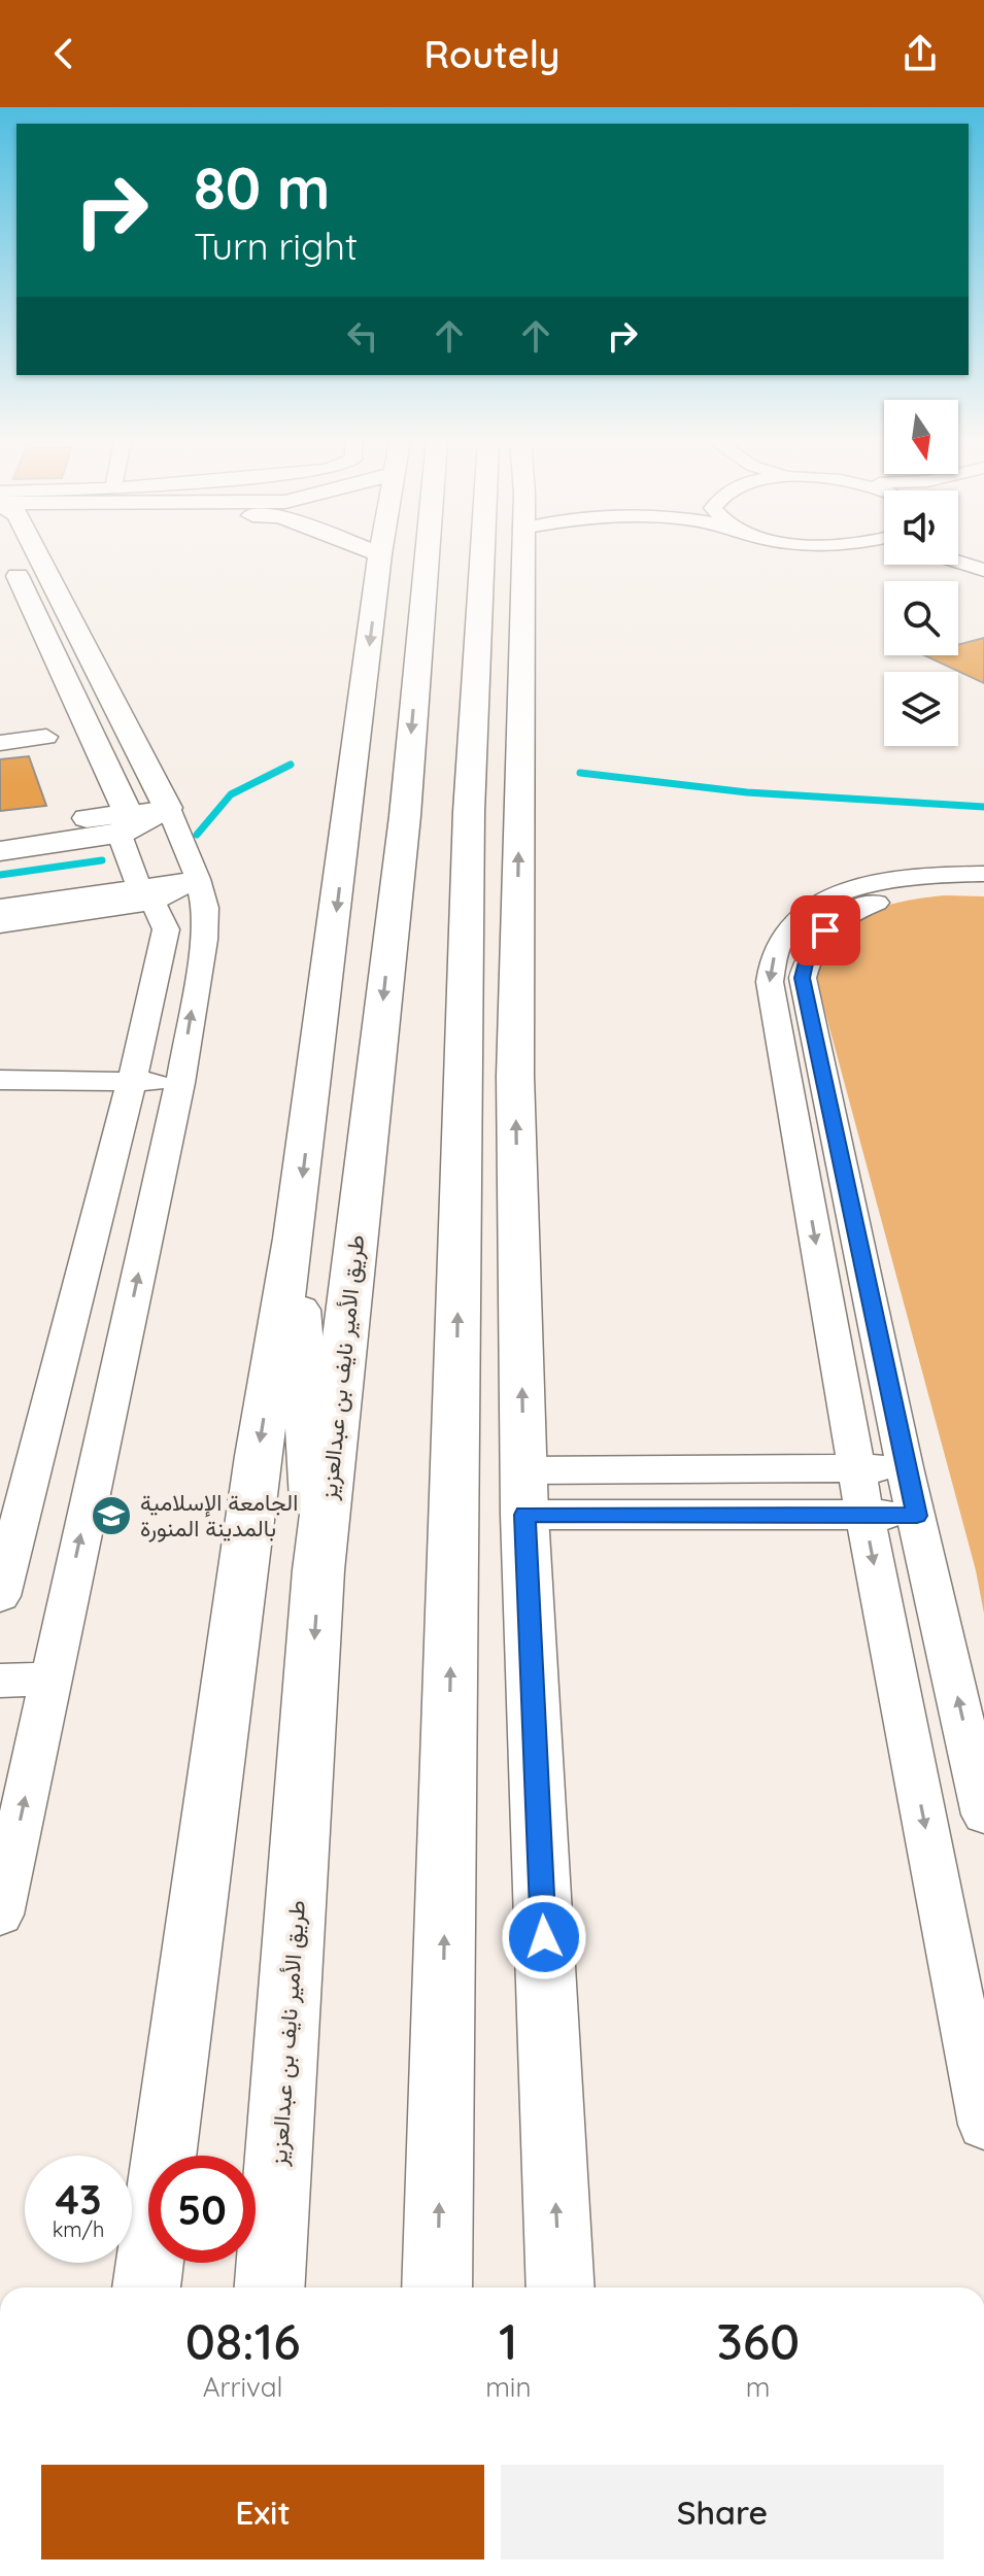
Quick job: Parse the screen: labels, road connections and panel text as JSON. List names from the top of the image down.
{
  "streets": {
    "highway": ["طريق الأمير نايف بن عبدالعزيز"]
  },
  "places": {
    "school or university": ["الجامعة الإسلامية بالمدينة المنورة"]
  },
  "north": "bottom",
  "page": {
    "header": "Routely",
    "turn": ["80 m", "Turn right"],
    "speed": "43 km/h",
    "limit": "50",
    "eta": [
      "08:16",
      "Arrival",
      "1",
      "min",
      "360",
      "m"
    ],
    "buttons": ["Exit", "Share"]
  }
}
